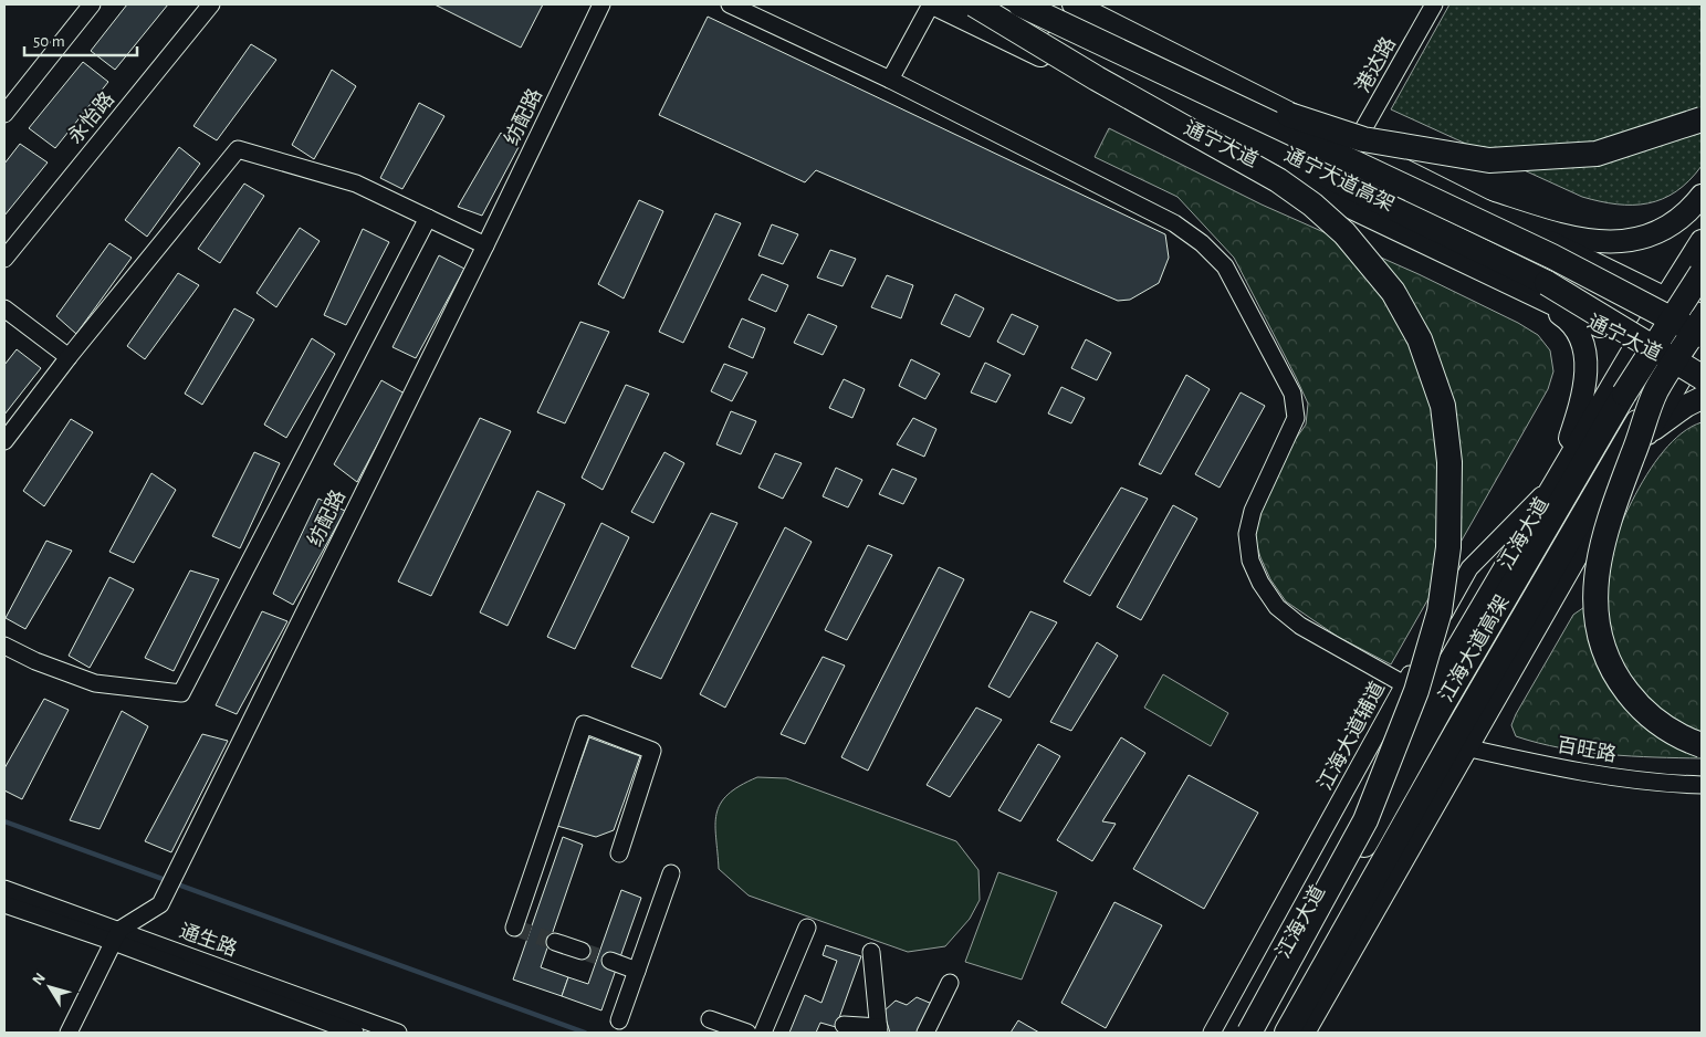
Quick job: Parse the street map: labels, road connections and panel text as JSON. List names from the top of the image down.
{
  "streets": {
    "highway": ["通宁大道高架", "江海大道高架"],
    "main road": ["通宁大道", "江海大道"],
    "street": [
      "港达路",
      "纺配路",
      "永怡路",
      "江海大道辅道",
      "百旺路",
      "通生路"
    ]
  },
  "crossings": [
    ["纺配路", "通生路"],
    ["通宁大道", "通宁大道高架"],
    ["通宁大道", "江海大道"],
    ["江海大道", "江海大道辅道"]
  ],
  "scale_bar": "50 m",
  "north": "top left"
}
